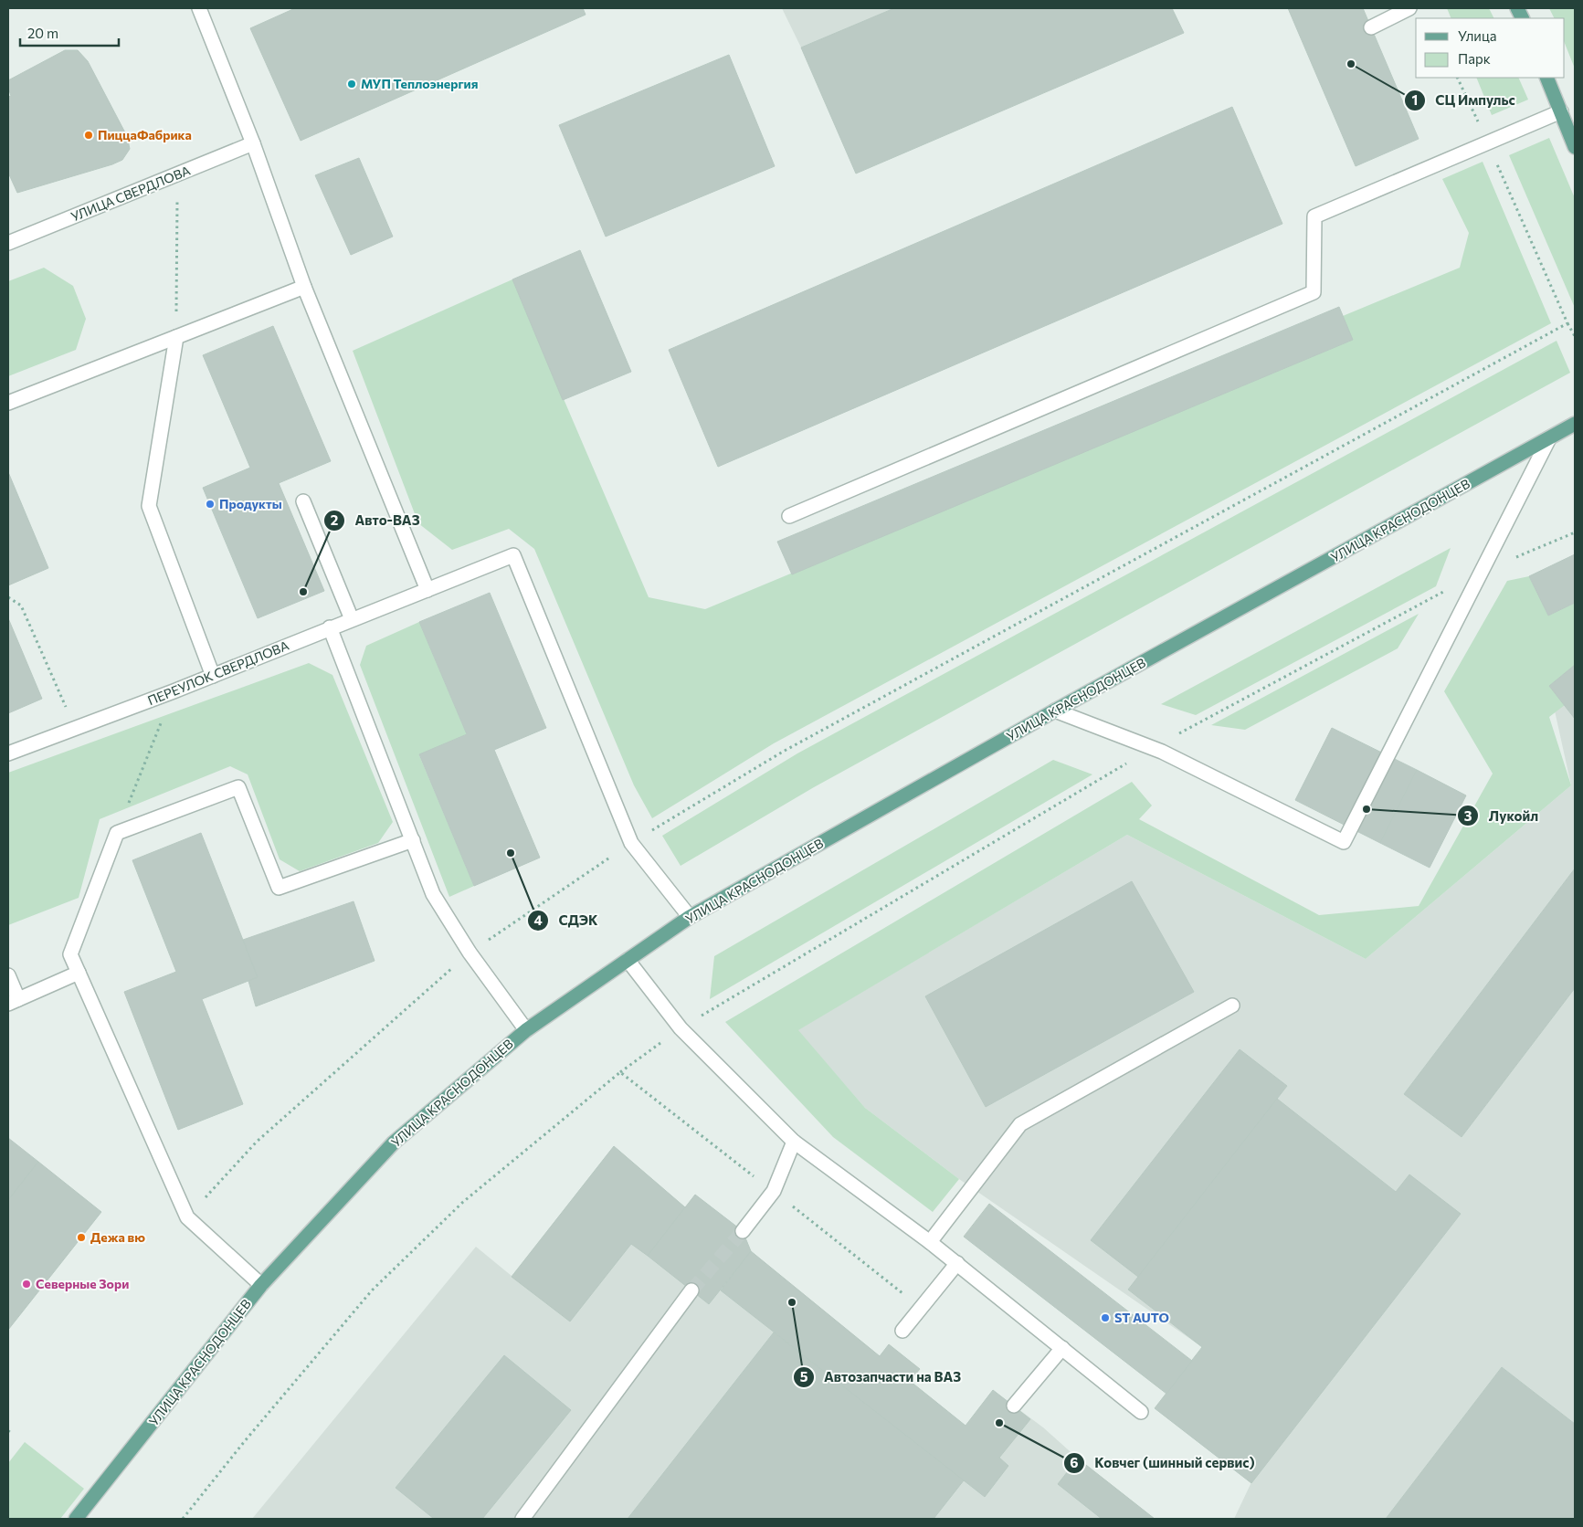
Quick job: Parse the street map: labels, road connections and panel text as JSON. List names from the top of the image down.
{
  "streets": {
    "main road": ["УЛИЦА КРАСНОДОНЦЕВ"],
    "street": ["УЛИЦА СВЕРДЛОВА", "ПЕРЕУЛОК СВЕРДЛОВА"]
  },
  "places": [
    "СЦ Импульс",
    "МУП Теплоэнергия",
    "ПиццаФабрика",
    "Продукты",
    "Авто-ВАЗ",
    "Лукойл",
    "СДЭК",
    "Дежа вю",
    "Северные Зори",
    "Автозапчасти на ВАЗ",
    "ST AUTO",
    "Ковчег (шинный сервис)"
  ],
  "legend": ["Улица", "Парк"],
  "scale_bar": "20 m"
}
